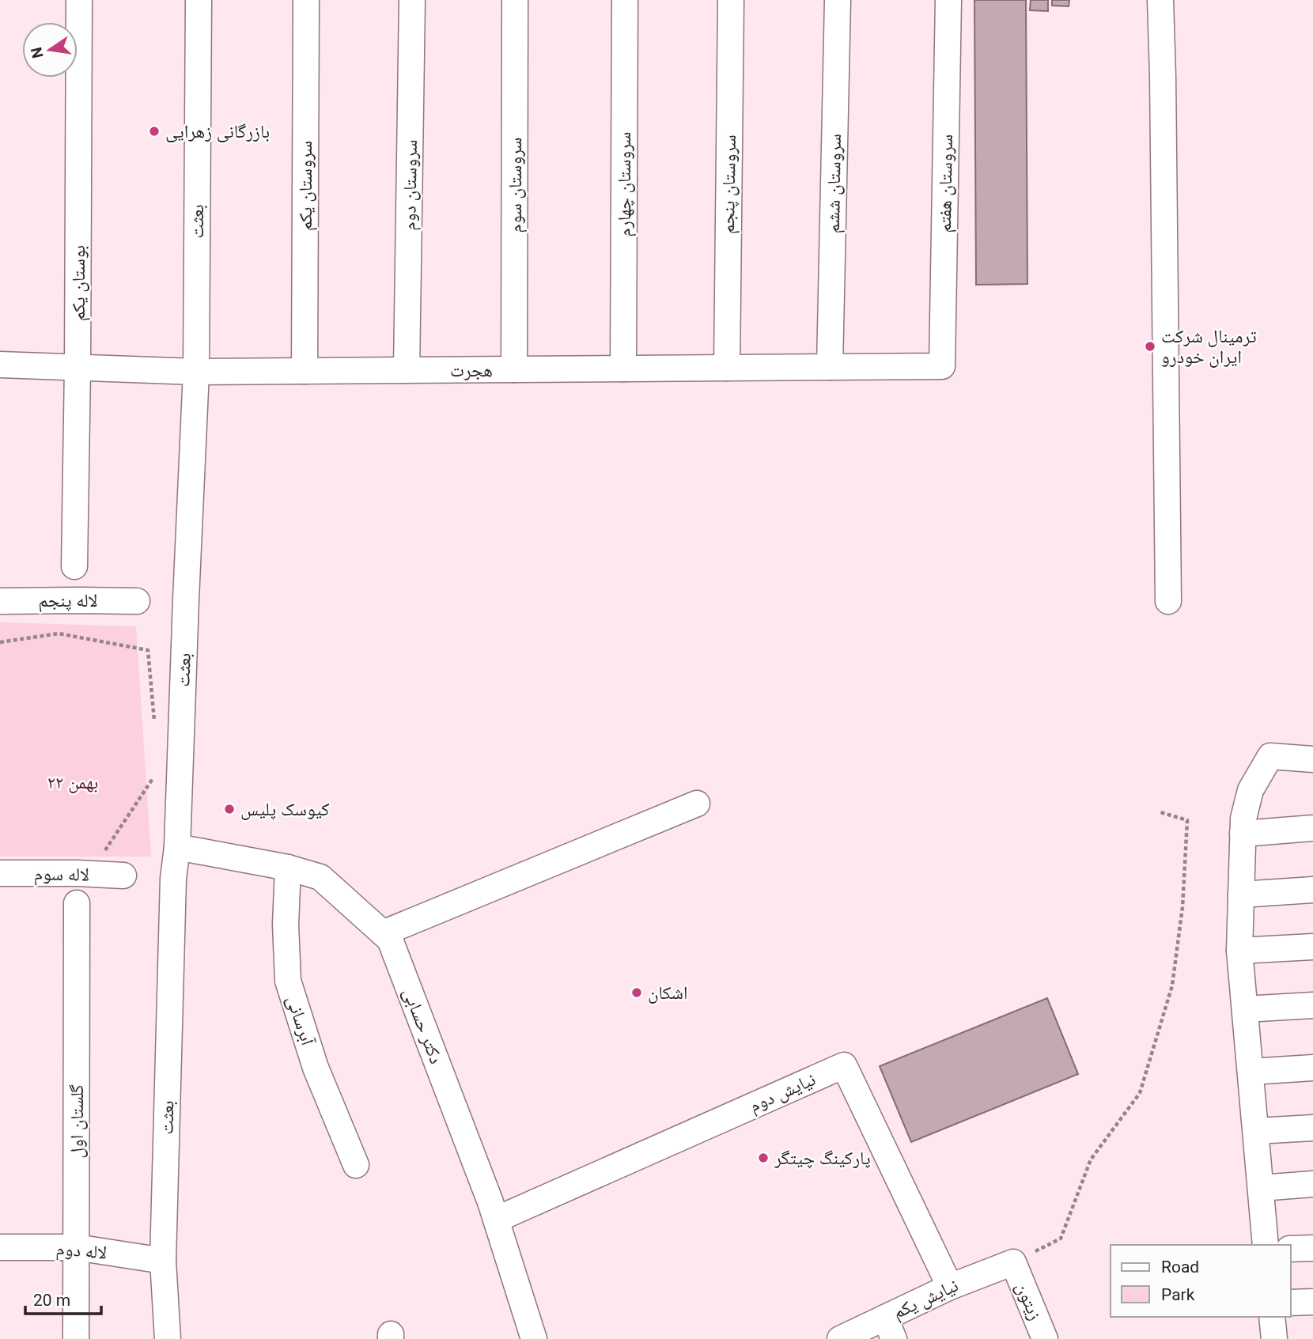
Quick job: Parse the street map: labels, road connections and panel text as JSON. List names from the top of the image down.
{
  "streets": {
    "street": [
      "سروستان ششم",
      "سروستان هفتم",
      "سروستان چهارم",
      "سروستان پنجم",
      "سروستان دوم",
      "سروستان سوم",
      "سروستان یکم",
      "بعثت",
      "بوستان یکم",
      "هجرت",
      "لاله پنجم",
      "لاله سوم",
      "آبرسانی",
      "دکتر حسابی",
      "نیایش دوم",
      "گلستان اول",
      "لاله دوم",
      "نیایش یکم",
      "زیتون"
    ]
  },
  "crossings": [
    ["سروستان ششم", "هجرت"],
    ["سروستان هفتم", "هجرت"],
    ["سروستان چهارم", "هجرت"],
    ["سروستان پنجم", "هجرت"],
    ["سروستان دوم", "هجرت"],
    ["سروستان سوم", "هجرت"],
    ["سروستان یکم", "هجرت"],
    ["بعثت", "هجرت"],
    ["بعثت", "دکتر حسابی"],
    ["بعثت", "لاله دوم"],
    ["بوستان یکم", "هجرت"],
    ["آبرسانی", "دکتر حسابی"],
    ["دکتر حسابی", "نیایش دوم"],
    ["نیایش دوم", "نیایش یکم"],
    ["گلستان اول", "لاله دوم"],
    ["نیایش یکم", "زیتون"]
  ],
  "parks": ["بهمن ۲۲"],
  "places": [
    "بازرگانی زهرایی",
    "ترمینال شرکت ایران خودرو",
    "کیوسک پلیس",
    "اشکان",
    "پارکینگ چیتگر"
  ],
  "legend": ["Road", "Park"],
  "scale_bar": "20 m",
  "north": "left"
}
